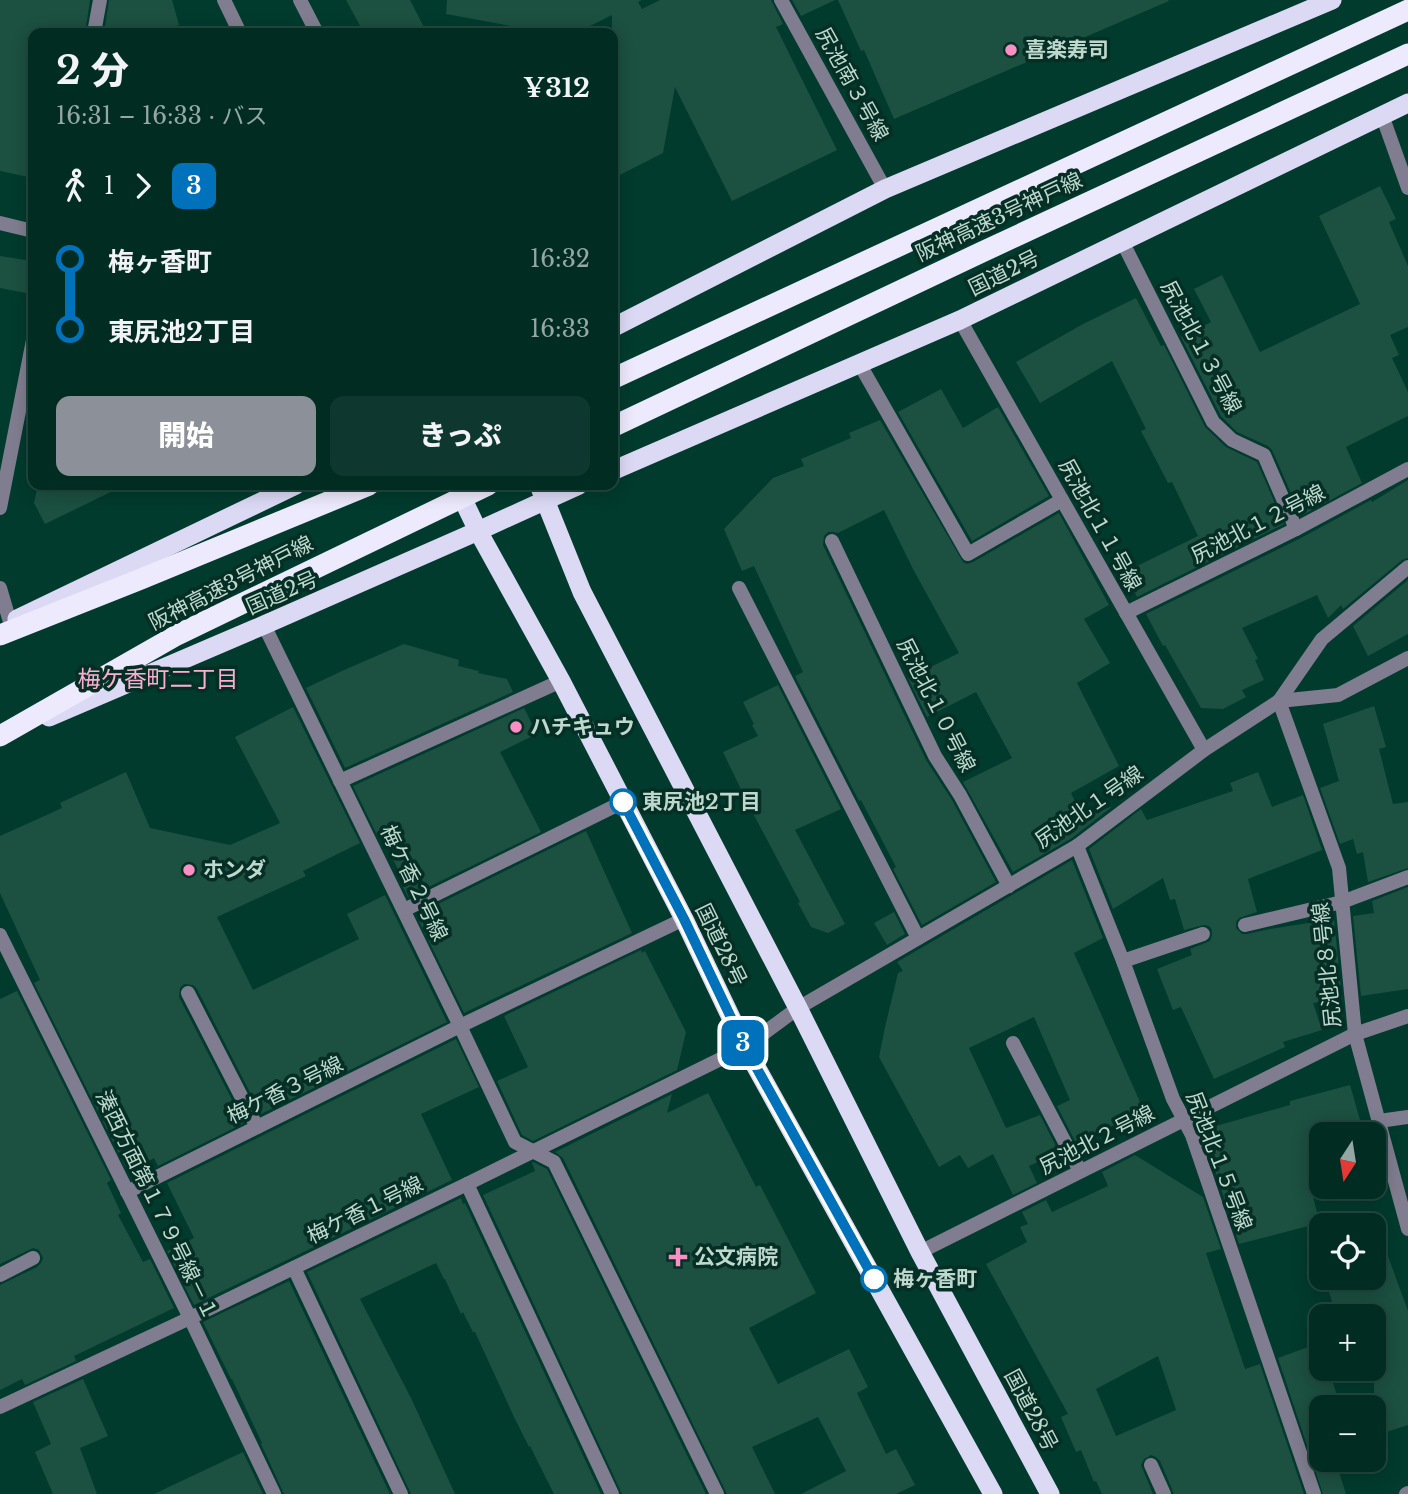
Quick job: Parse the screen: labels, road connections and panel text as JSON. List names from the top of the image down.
{
  "streets": {
    "highway": ["阪神高速3号神戸線", "国道2号", "国道28号"],
    "street": [
      "尻池南３号線",
      "尻池北１３号線",
      "尻池北１２号線",
      "尻池北１１号線",
      "尻池北１０号線",
      "尻池北１号線",
      "梅ケ香２号線",
      "尻池北８号線",
      "梅ケ香３号線",
      "尻池北２号線",
      "尻池北１５号線",
      "湊西方面第１７９号線－１",
      "梅ケ香１号線"
    ]
  },
  "crossings": [
    ["阪神高速3号神戸線", "国道2号"],
    ["国道2号", "尻池北１３号線"],
    ["国道2号", "尻池北１１号線"],
    ["国道2号", "梅ケ香２号線"],
    ["国道2号", "国道28号"],
    ["尻池北１３号線", "尻池北１２号線"],
    ["尻池北１２号線", "尻池北１１号線"],
    ["尻池北１１号線", "尻池北１号線"],
    ["尻池北１０号線", "尻池北１号線"],
    ["尻池北１号線", "国道28号"],
    ["尻池北１号線", "尻池北８号線"],
    ["尻池北１号線", "尻池北１５号線"],
    ["尻池北１号線", "梅ケ香１号線"],
    ["梅ケ香２号線", "梅ケ香３号線"],
    ["梅ケ香２号線", "梅ケ香１号線"],
    ["国道28号", "梅ケ香３号線"],
    ["国道28号", "尻池北２号線"],
    ["国道28号", "梅ケ香１号線"],
    ["尻池北８号線", "尻池北２号線"],
    ["梅ケ香３号線", "湊西方面第１７９号線－１"],
    ["尻池北２号線", "尻池北１５号線"],
    ["湊西方面第１７９号線－１", "梅ケ香１号線"]
  ],
  "districts": ["梅ケ香町二丁目"],
  "places": {
    "other": [
      "喜楽寿司",
      "ハチキュウ",
      "東尻池2丁目",
      "ホンダ",
      "梅ヶ香町"
    ],
    "health": ["公文病院"]
  },
  "lines": ["bus line 3"],
  "north": "bottom",
  "page": {
    "on_map": "3",
    "heading": ["2 分", "16:31 – 16:33 · バス", "¥312"],
    "legs": ["1", "3"],
    "list": [
      {
        "name": "梅ヶ香町",
        "value": "16:32"
      },
      {
        "name": "東尻池2丁目",
        "value": "16:33"
      }
    ],
    "buttons": ["開始", "きっぷ"],
    "map_buttons": ["+", "−"]
  }
}
